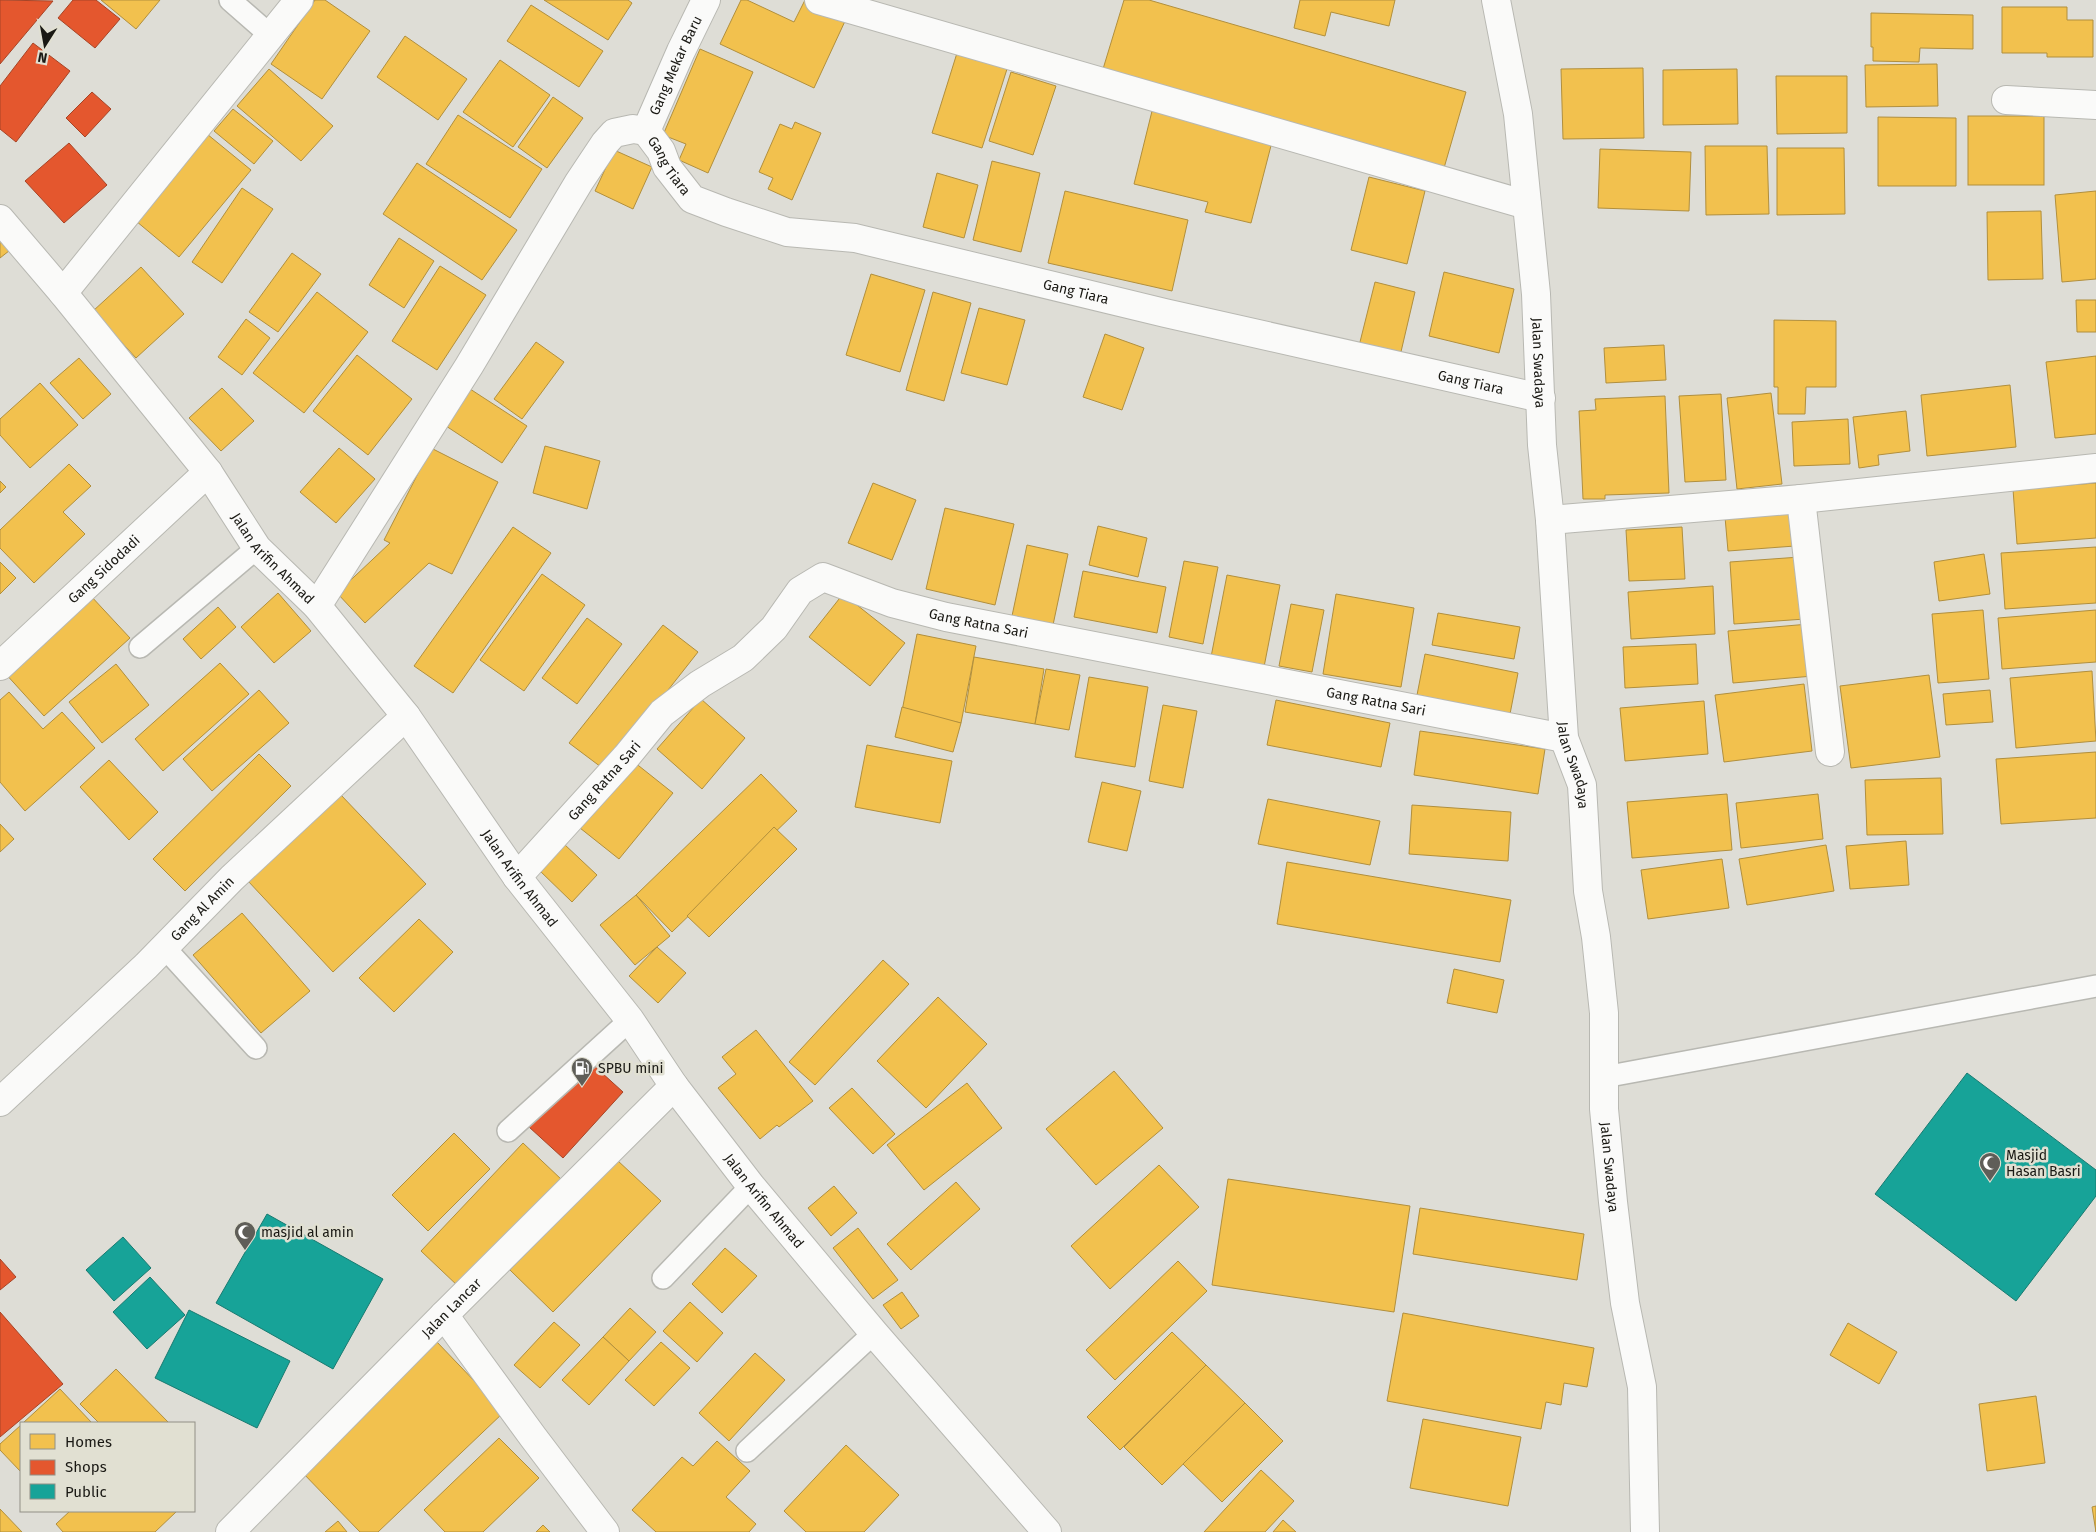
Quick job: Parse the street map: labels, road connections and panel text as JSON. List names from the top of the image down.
{
  "streets": {
    "street": [
      "Gang Mekar Baru",
      "Gang Tiara",
      "Jalan Swadaya",
      "Jalan Arifin Ahmad",
      "Gang Sidodadi",
      "Gang Ratna Sari",
      "Gang Al Amin",
      "Jalan Lancar"
    ]
  },
  "crossings": [
    ["Gang Mekar Baru", "Gang Tiara"],
    ["Gang Tiara", "Jalan Swadaya"],
    ["Jalan Swadaya", "Gang Ratna Sari"],
    ["Jalan Arifin Ahmad", "Gang Sidodadi"],
    ["Jalan Arifin Ahmad", "Gang Ratna Sari"],
    ["Jalan Arifin Ahmad", "Gang Al Amin"],
    ["Jalan Arifin Ahmad", "Jalan Lancar"]
  ],
  "places": {
    "fuel station": ["SPBU mini"],
    "mosque": ["Masjid Hasan Basri", "masjid al amin"]
  },
  "legend": ["Homes", "Shops", "Public"],
  "north": "bottom"
}
